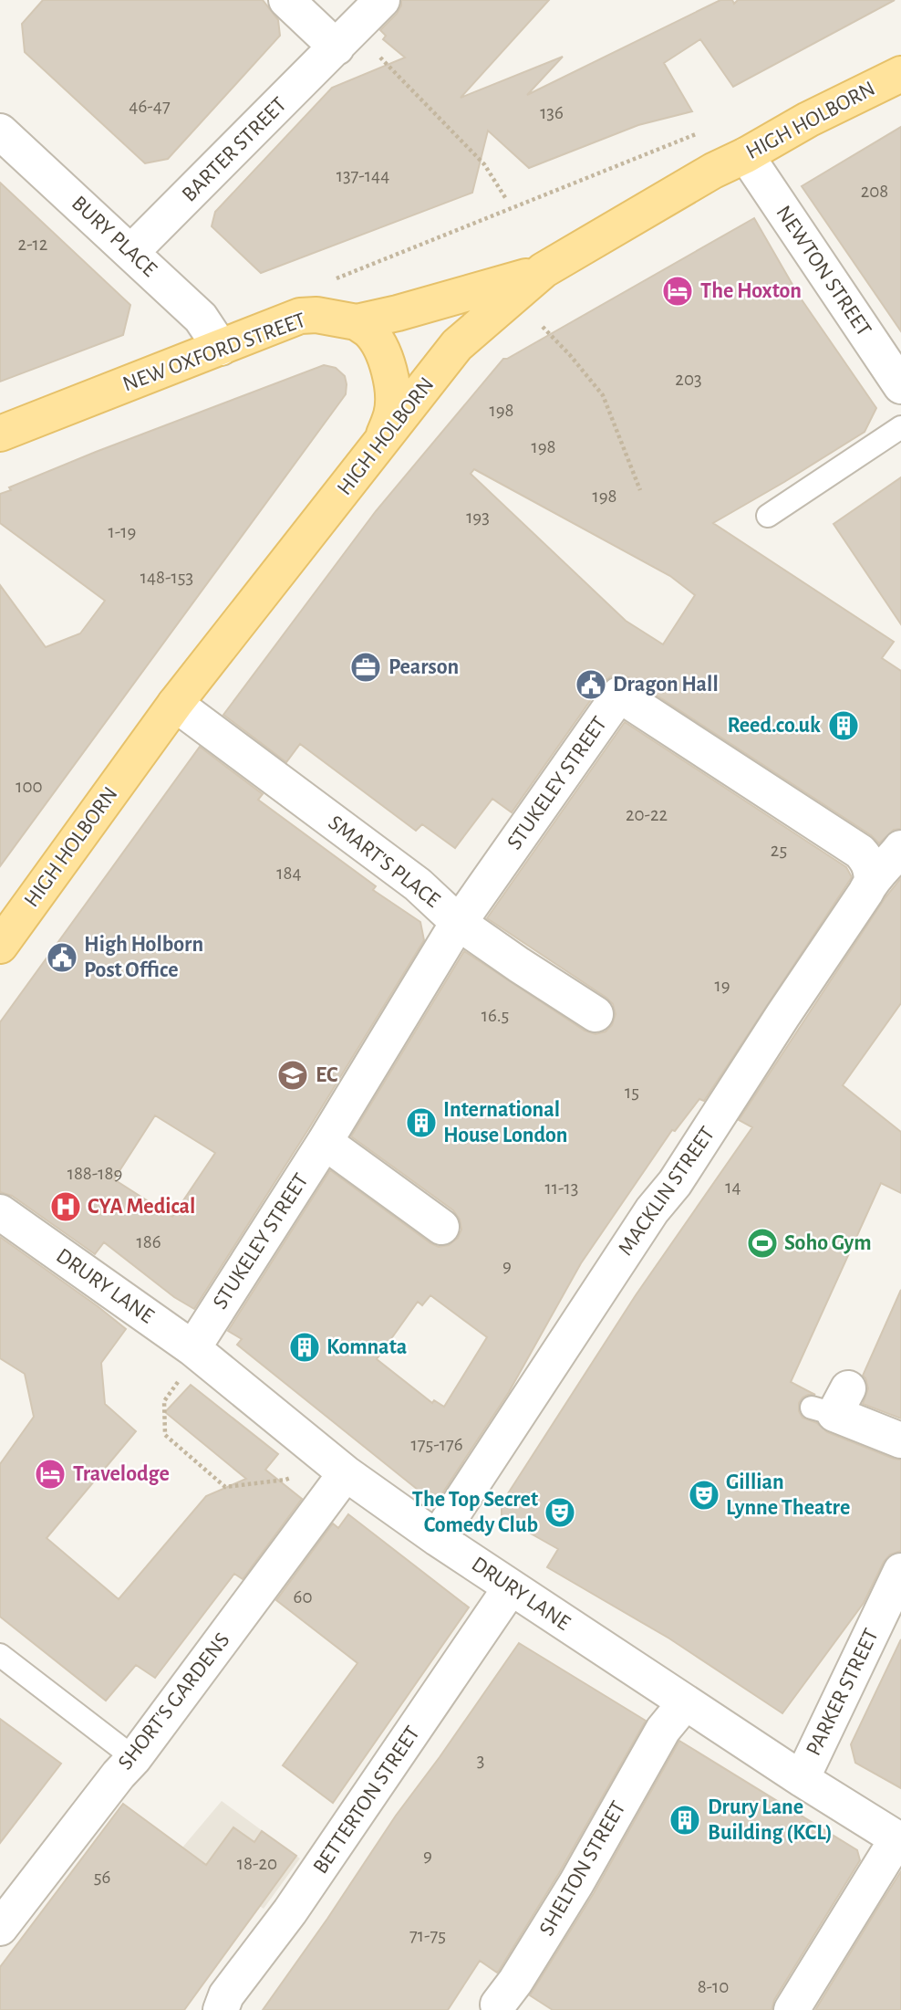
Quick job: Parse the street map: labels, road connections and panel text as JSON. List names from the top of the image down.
{
  "streets": {
    "main road": ["HIGH HOLBORN", "NEW OXFORD STREET"],
    "street": [
      "BARTER STREET",
      "BURY PLACE",
      "NEWTON STREET",
      "STUKELEY STREET",
      "SMART'S PLACE",
      "MACKLIN STREET",
      "DRURY LANE",
      "PARKER STREET",
      "SHORT'S GARDENS",
      "BETTERTON STREET",
      "SHELTON STREET"
    ]
  },
  "crossings": [
    ["HIGH HOLBORN", "NEWTON STREET"],
    ["HIGH HOLBORN", "NEW OXFORD STREET"],
    ["HIGH HOLBORN", "SMART'S PLACE"],
    ["BARTER STREET", "BURY PLACE"],
    ["BURY PLACE", "NEW OXFORD STREET"],
    ["STUKELEY STREET", "SMART'S PLACE"],
    ["STUKELEY STREET", "MACKLIN STREET"],
    ["MACKLIN STREET", "DRURY LANE"],
    ["DRURY LANE", "PARKER STREET"],
    ["DRURY LANE", "SHORT'S GARDENS"],
    ["DRURY LANE", "BETTERTON STREET"]
  ],
  "places": {
    "hotel": ["The Hoxton", "Travelodge"],
    "office": ["Pearson"],
    "public building": ["Dragon Hall", "High Holborn Post Office"],
    "building": [
      "Reed.co.uk",
      "International House London",
      "Komnata",
      "Drury Lane Building (KCL)"
    ],
    "school or university": ["EC"],
    "hospital": ["CYA Medical"],
    "sports": ["Soho Gym"],
    "theatre": ["Gillian Lynne Theatre", "The Top Secret Comedy Club"]
  },
  "house_numbers": [
    "46-47",
    "136",
    "137-144",
    "208",
    "2-12",
    "203",
    "198",
    "198",
    "198",
    "193",
    "1-19",
    "148-153",
    "100",
    "20-22",
    "25",
    "184",
    "19",
    "16.5",
    "15",
    "188-189",
    "14",
    "11-13",
    "186",
    "9",
    "175-176",
    "60",
    "3",
    "9",
    "18-20",
    "56",
    "71-75",
    "8-10"
  ]
}
